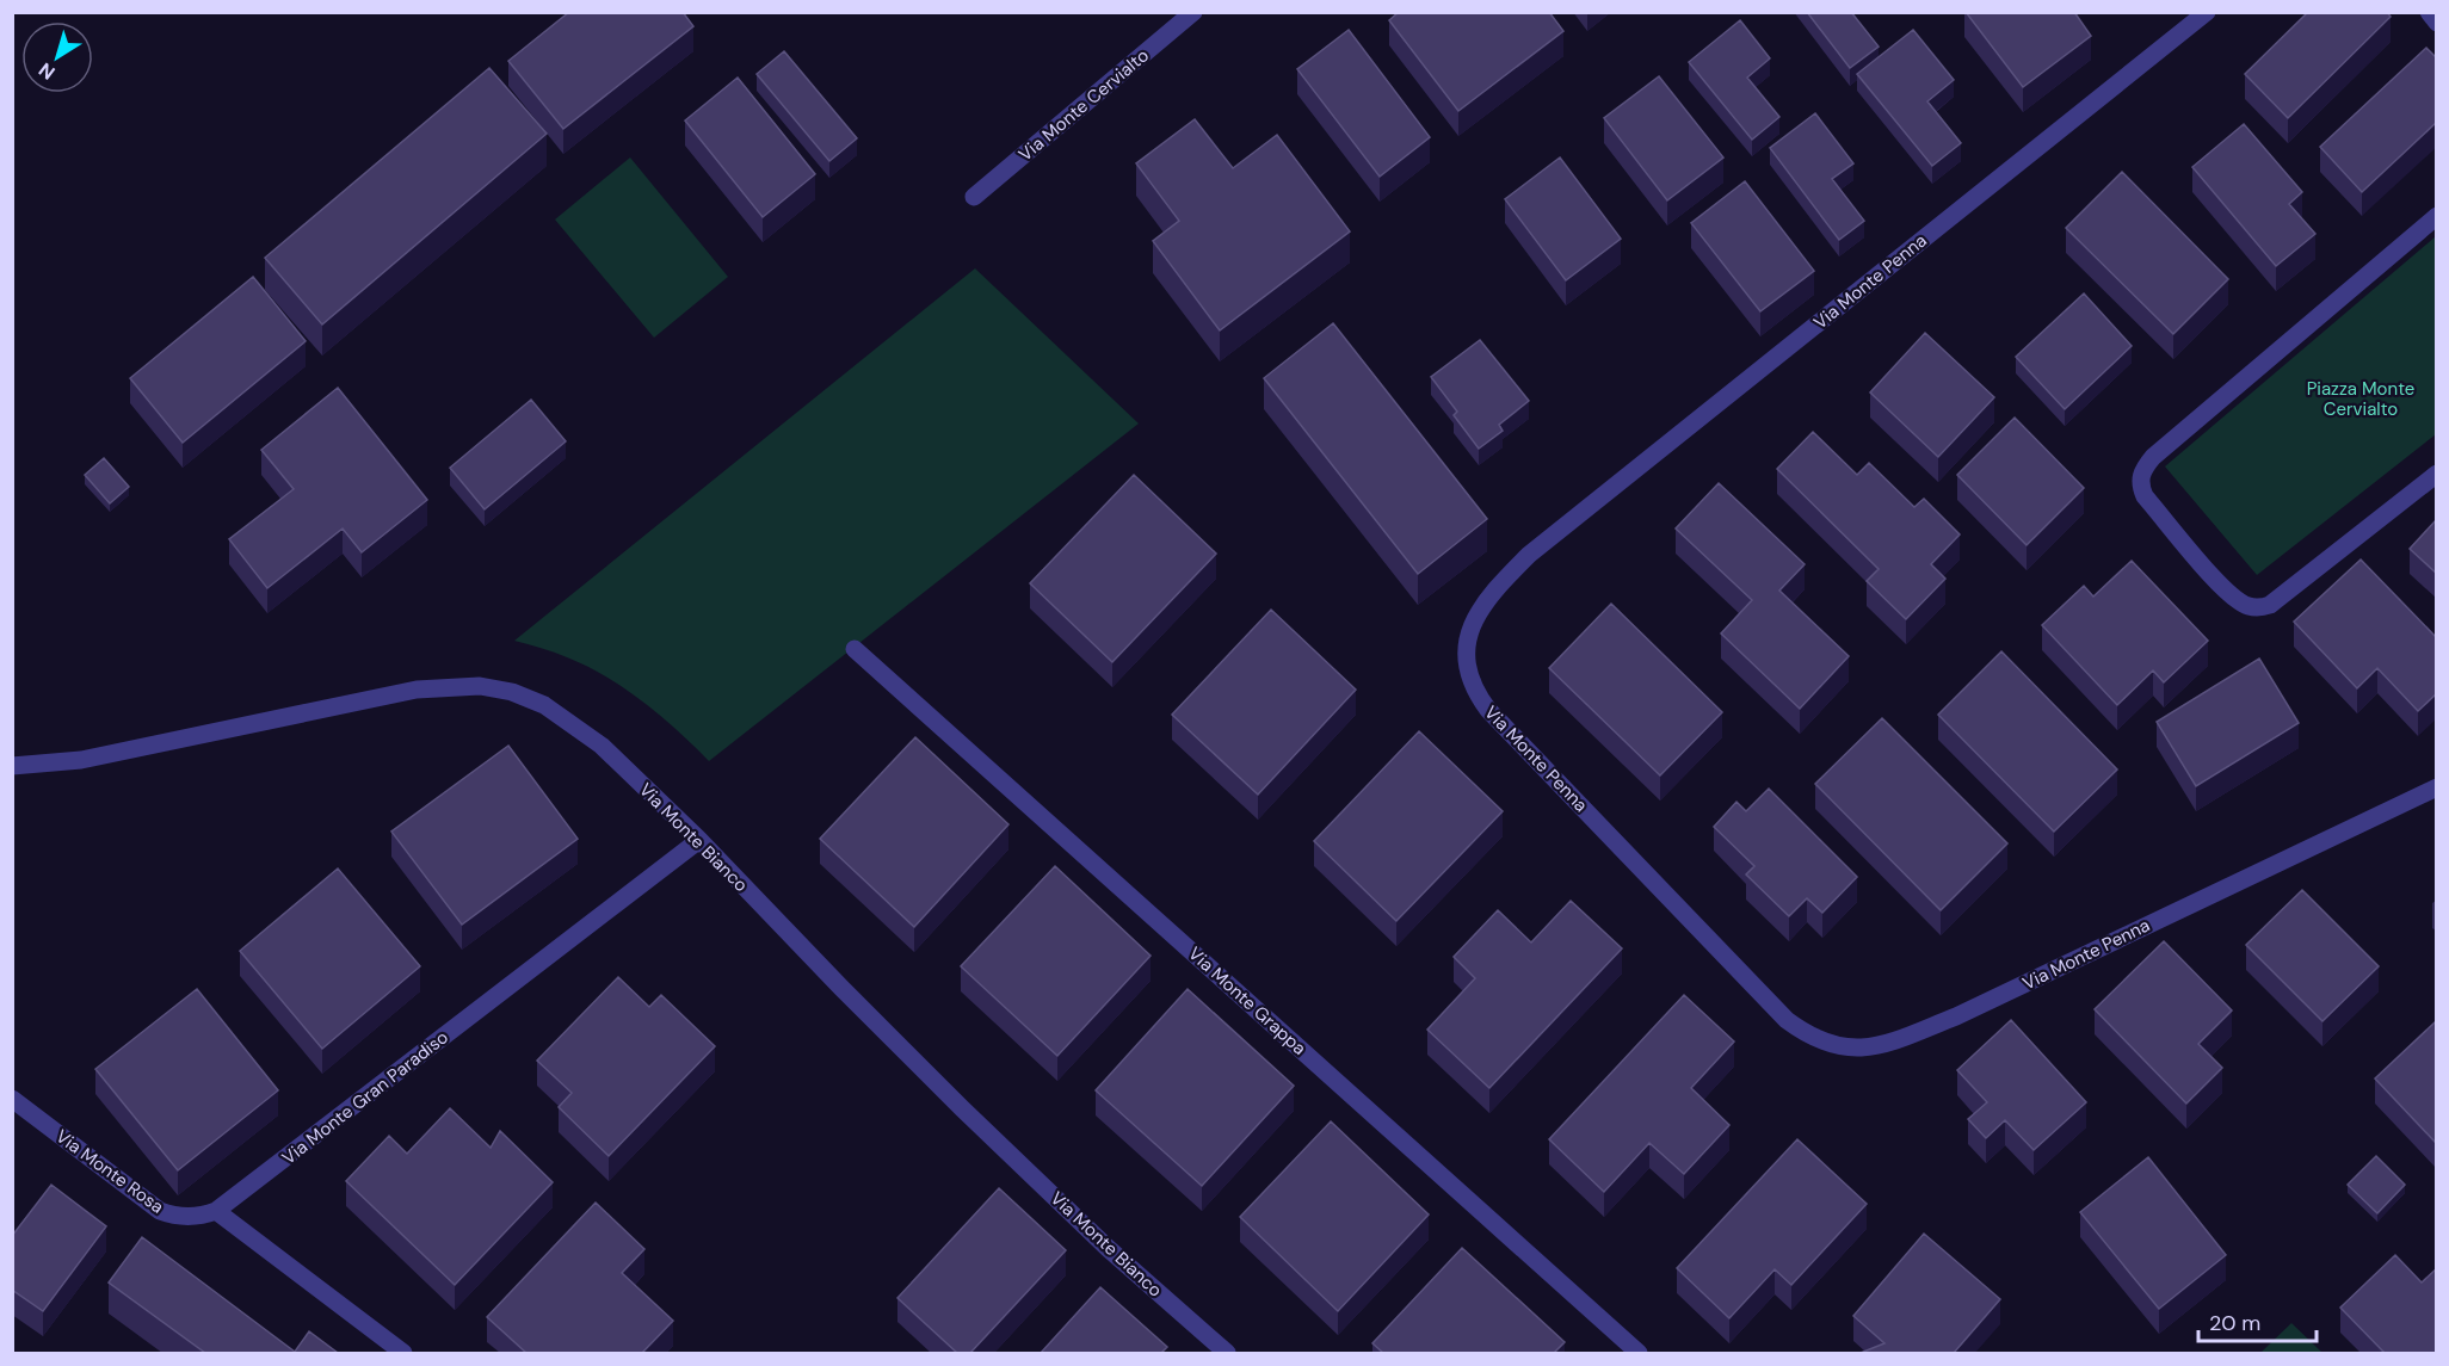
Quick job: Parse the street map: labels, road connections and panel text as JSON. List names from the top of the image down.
{
  "streets": {
    "street": [
      "Via Monte Cervialto",
      "Via Monte Penna",
      "Via Monte Bianco",
      "Via Monte Grappa",
      "Via Monte Gran Paradiso",
      "Via Monte Rosa"
    ]
  },
  "crossings": [
    ["Via Monte Bianco", "Via Monte Gran Paradiso"],
    ["Via Monte Gran Paradiso", "Via Monte Rosa"]
  ],
  "parks": ["Piazza Monte Cervialto"],
  "scale_bar": "20 m",
  "north": "bottom left"
}
